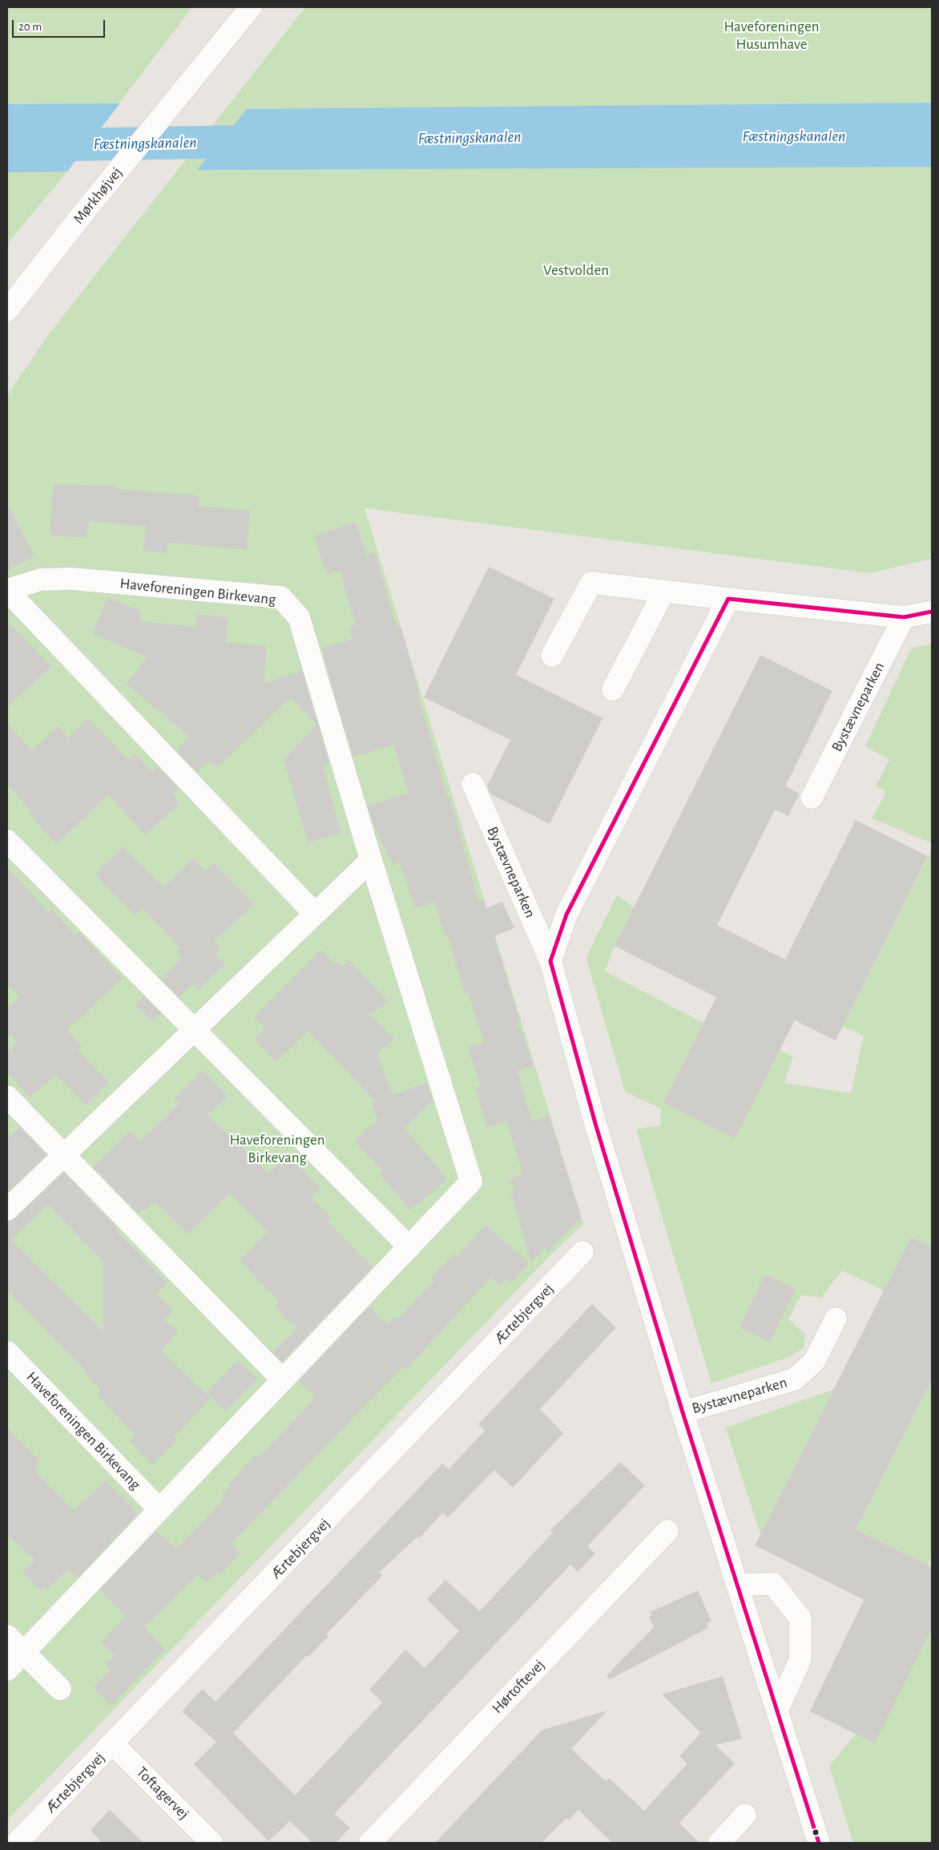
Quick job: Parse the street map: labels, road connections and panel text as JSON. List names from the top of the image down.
{
  "streets": {
    "street": [
      "Mørkhøjvej",
      "Haveforeningen Birkevang",
      "Bystævneparken",
      "Ærtebjergvej",
      "Hørtoftevej",
      "Toftagervej"
    ]
  },
  "crossings": [
    ["Ærtebjergvej", "Toftagervej"]
  ],
  "water": ["Fæstningskanalen"],
  "parks": ["Haveforeningen Husumhave", "Vestvolden", "Haveforeningen Birkevang"],
  "scale_bar": "20 m"
}
